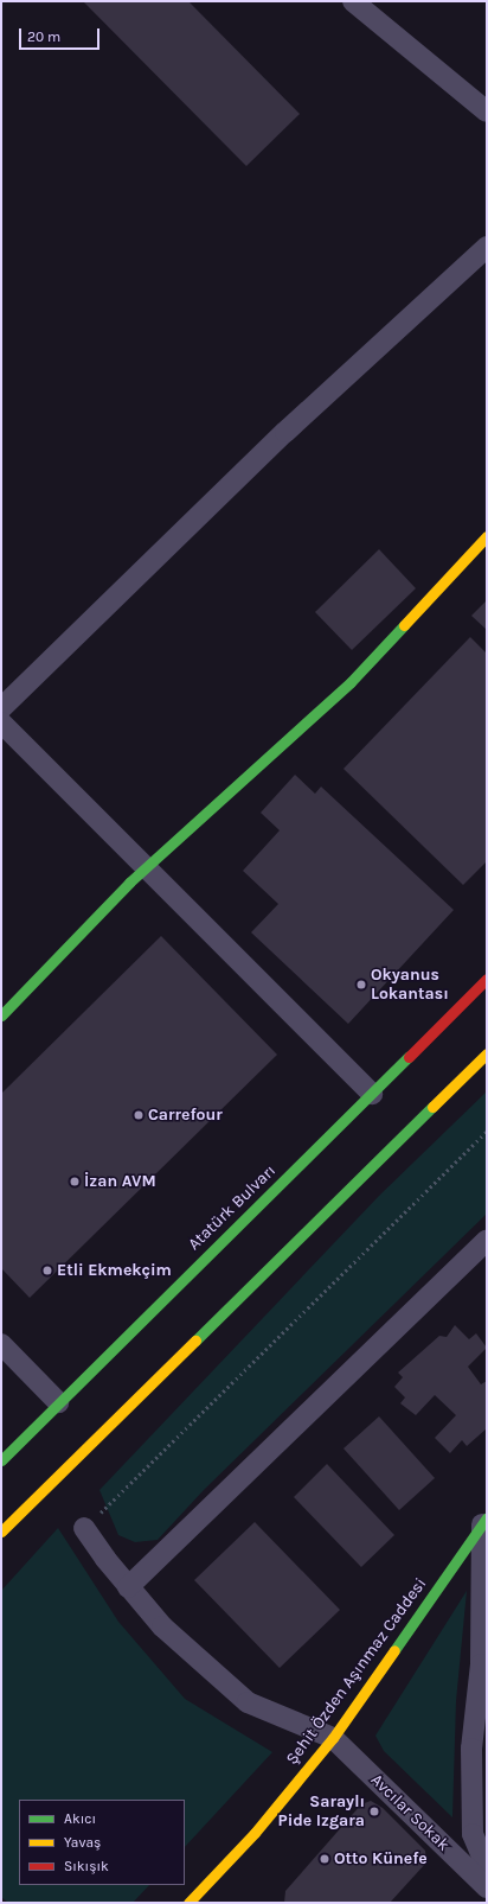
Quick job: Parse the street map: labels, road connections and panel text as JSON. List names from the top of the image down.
{
  "streets": {
    "main road": ["Atatürk Bulvarı", "Şehit Özden Aşınmaz Caddesi"],
    "street": ["Avcılar Sokak"]
  },
  "crossings": [
    ["Şehit Özden Aşınmaz Caddesi", "Avcılar Sokak"]
  ],
  "places": [
    "Okyanus Lokantası",
    "Carrefour",
    "İzan AVM",
    "Etli Ekmekçim",
    "Saraylı Pide Izgara",
    "Otto Künefe"
  ],
  "legend": ["Akıcı", "Yavaş", "Sıkışık"],
  "scale_bar": "20 m"
}
